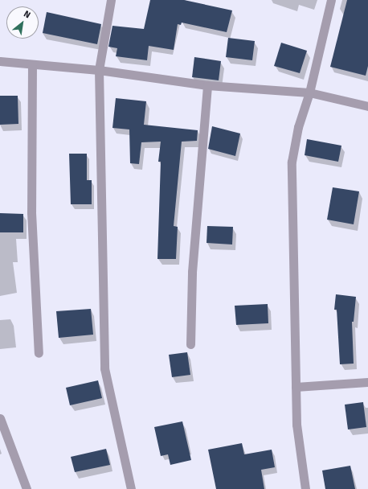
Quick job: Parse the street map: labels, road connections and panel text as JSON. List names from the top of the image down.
{
  "north": "top right"
}
